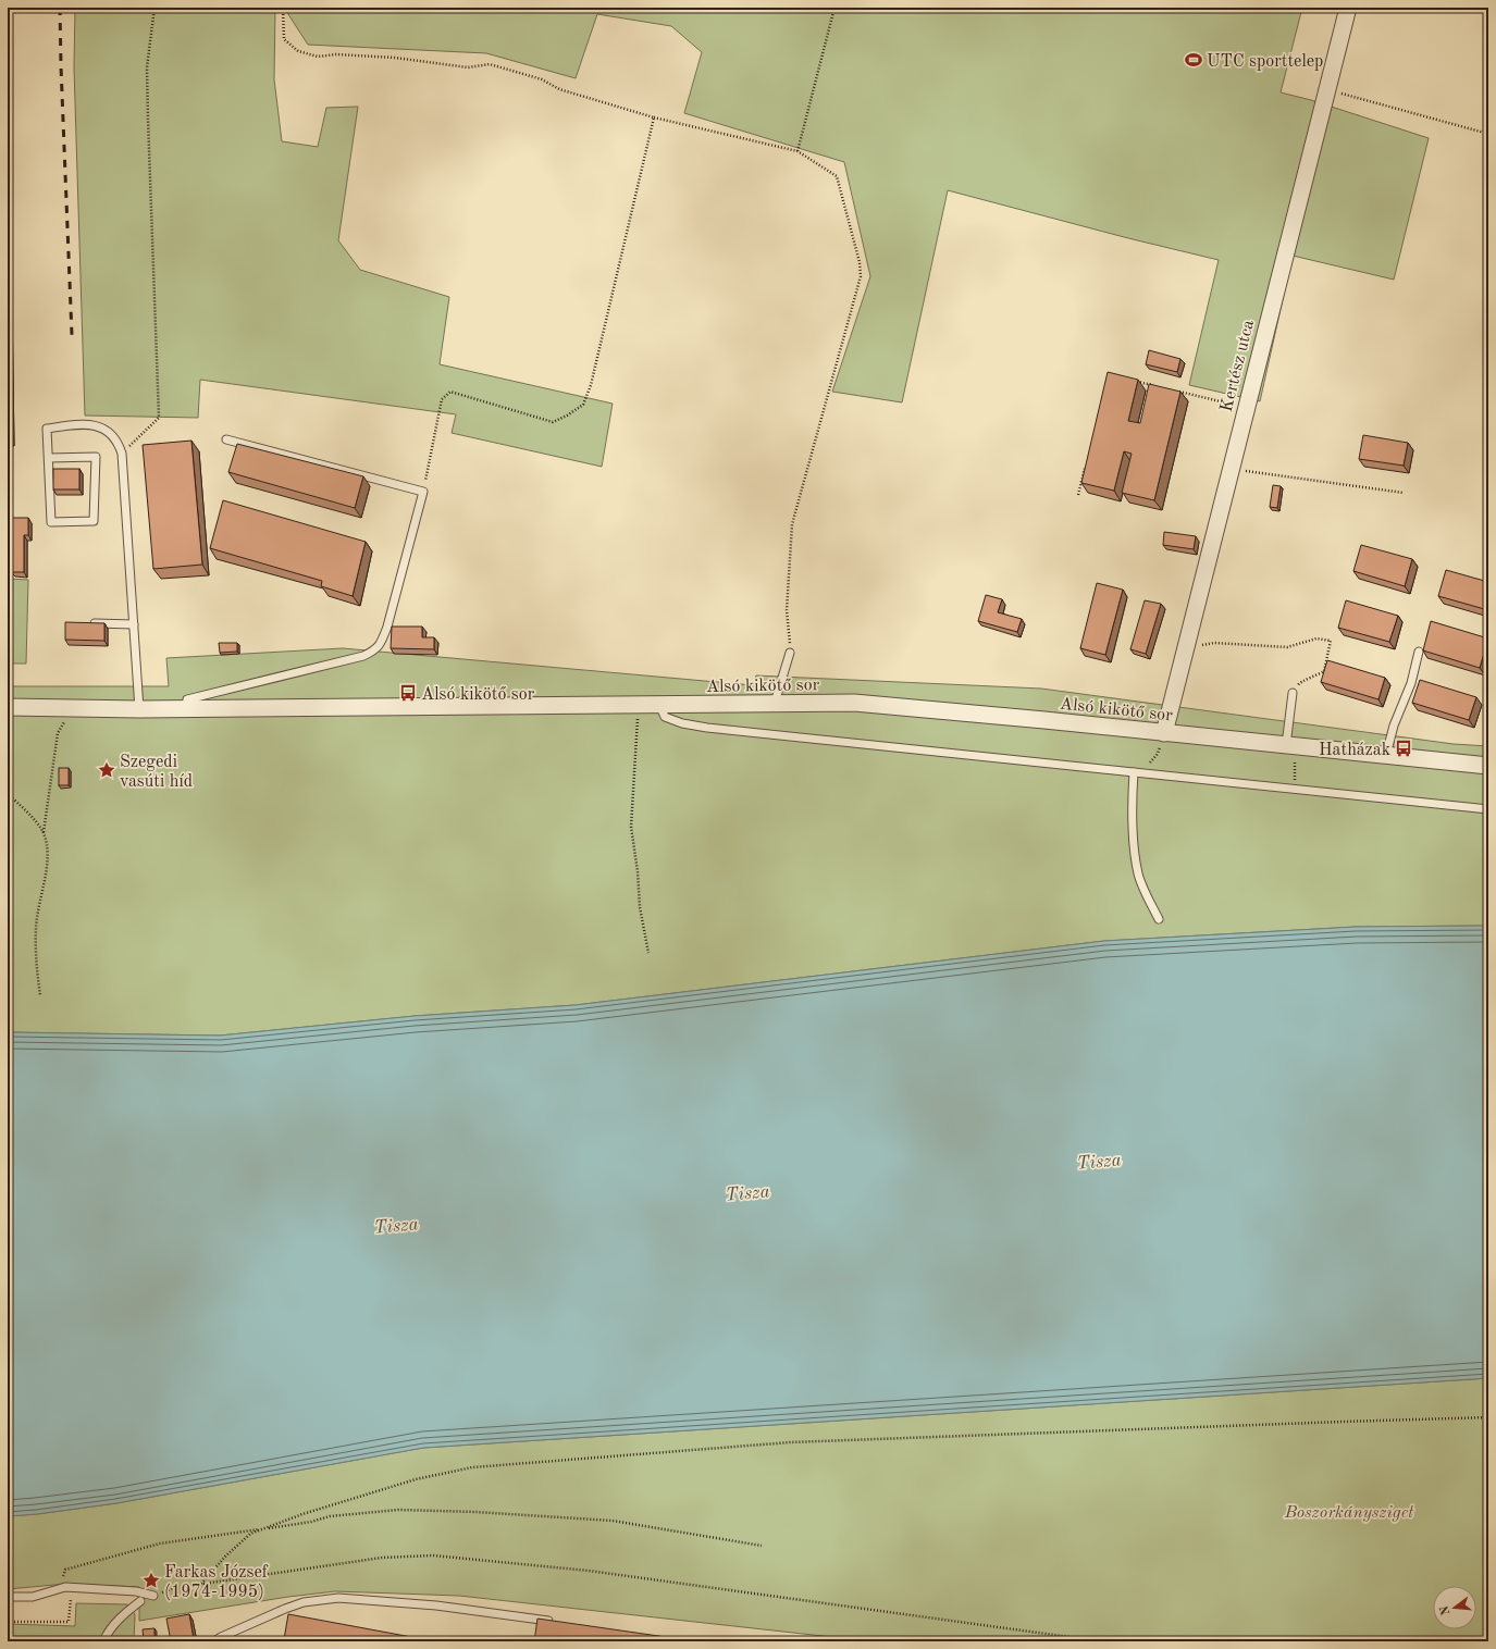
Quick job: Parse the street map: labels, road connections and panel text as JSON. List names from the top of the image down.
{
  "streets": {
    "street": ["Kertész utca", "Alsó kikötő sor"]
  },
  "crossings": [
    ["Kertész utca", "Alsó kikötő sor"]
  ],
  "water": ["Tisza"],
  "parks": ["Boszorkánysziget"],
  "places": {
    "sports": ["UTC sporttelep"],
    "bus stop": ["Alsó kikötő sor", "Hatházak"],
    "place": ["Szegedi vasúti híd", "Farkas József (1974-1995)"]
  },
  "north": "left"
}
